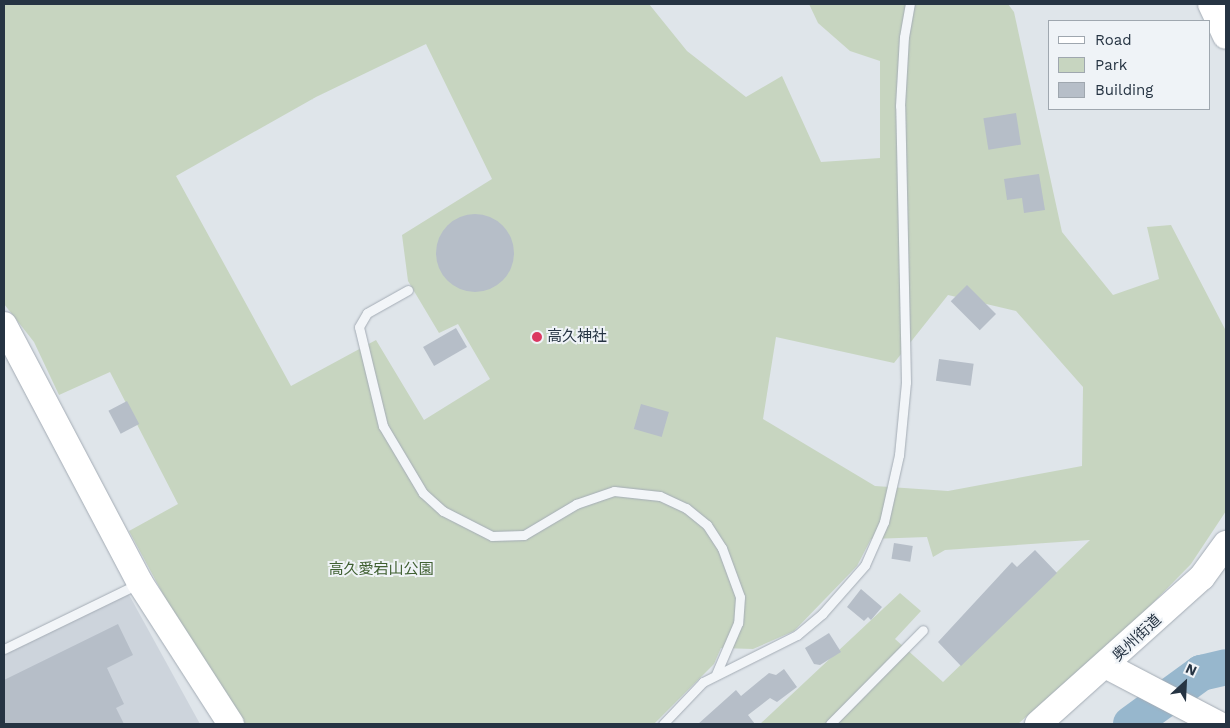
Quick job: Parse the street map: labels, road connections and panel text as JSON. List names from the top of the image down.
{
  "streets": {
    "street": ["奥州街道"]
  },
  "parks": ["高久愛宕山公園"],
  "places": ["高久神社"],
  "legend": ["Road", "Park", "Building"],
  "north": "top right"
}
